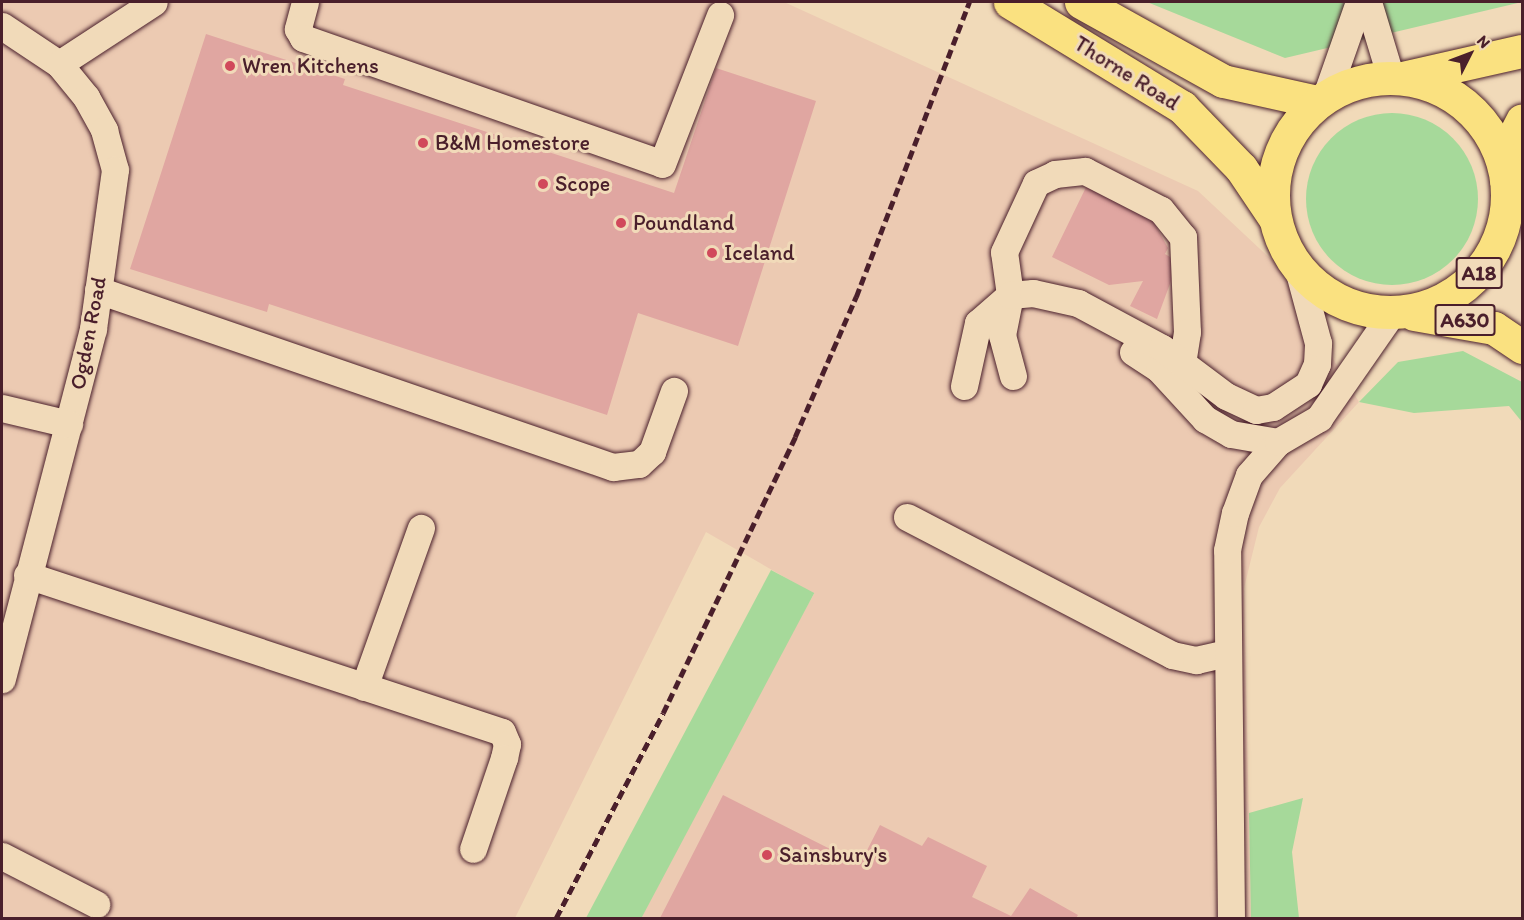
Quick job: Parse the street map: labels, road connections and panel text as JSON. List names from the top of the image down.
{
  "streets": {
    "main road": ["Thorne Road", "A18", "A630"],
    "street": ["Ogden Road"]
  },
  "crossings": [
    ["A18", "A630"]
  ],
  "places": [
    "Wren Kitchens",
    "B&M Homestore",
    "Scope",
    "Poundland",
    "Iceland",
    "Sainsbury's"
  ],
  "north": "top right"
}
